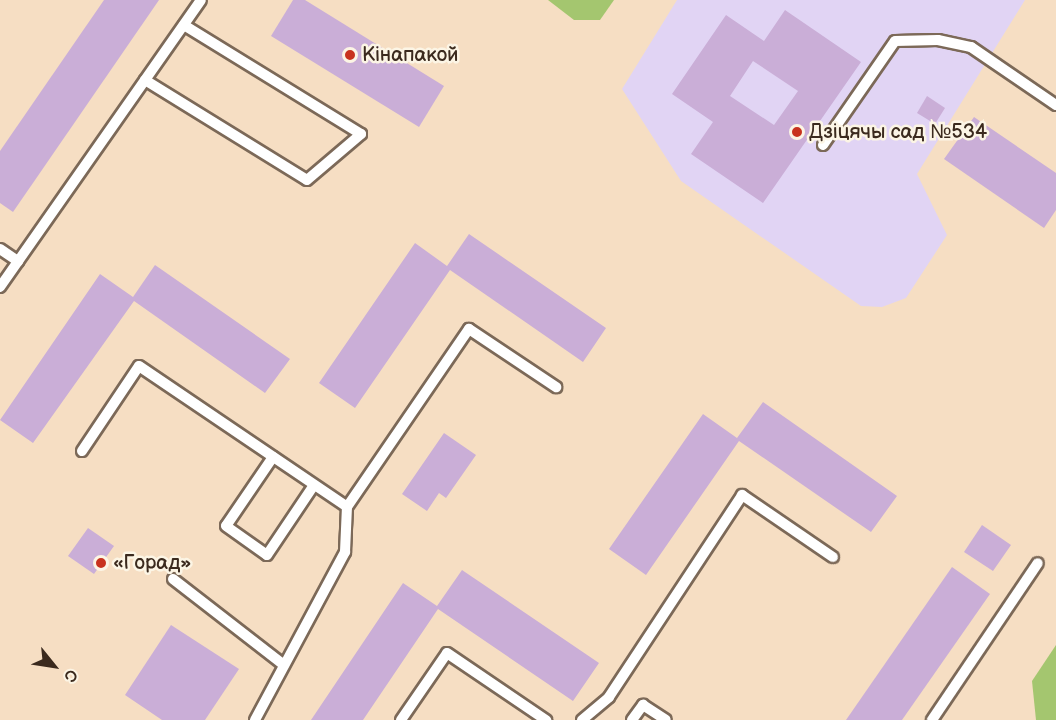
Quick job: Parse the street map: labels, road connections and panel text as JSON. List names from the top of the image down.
{
  "places": ["Кінапакой", "Дзіцячы сад №534", "«Горад»"],
  "north": "bottom right"
}
